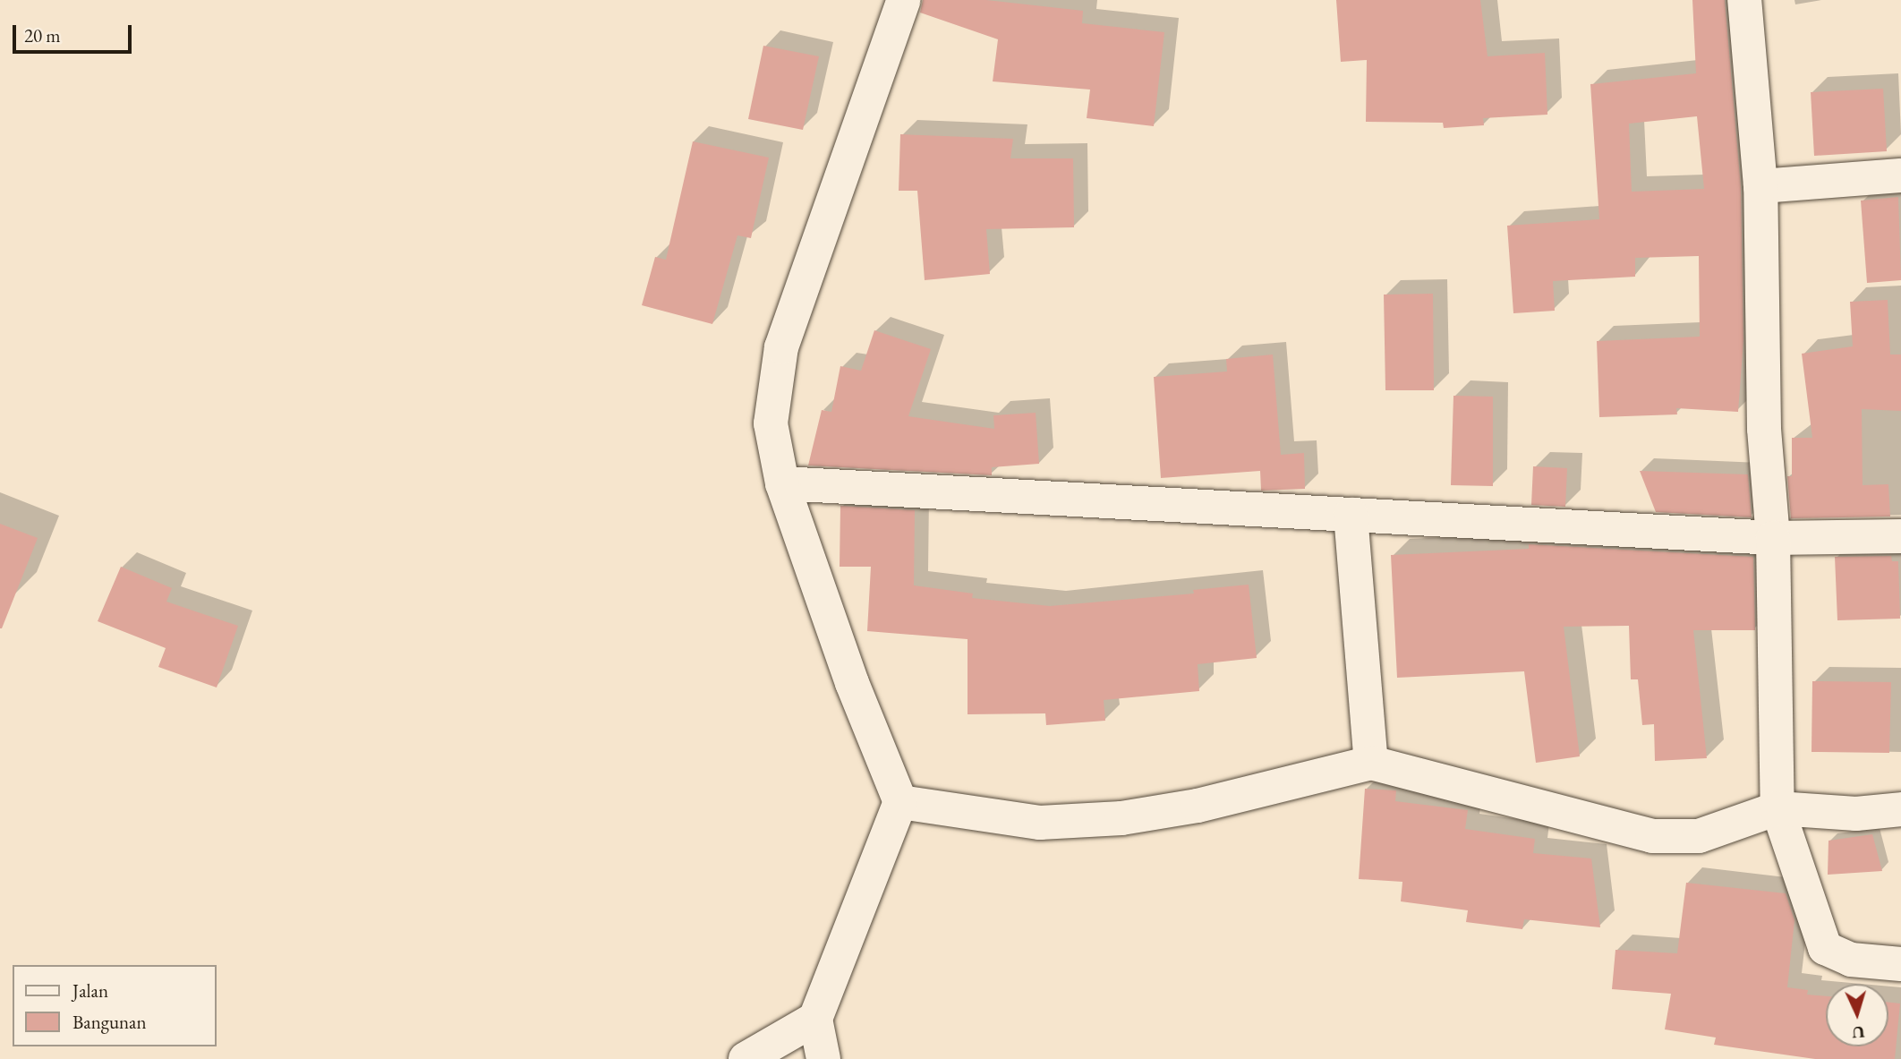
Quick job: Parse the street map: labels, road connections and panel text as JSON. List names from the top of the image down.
{
  "legend": ["Jalan", "Bangunan"],
  "scale_bar": "20 m",
  "north": "bottom"
}
